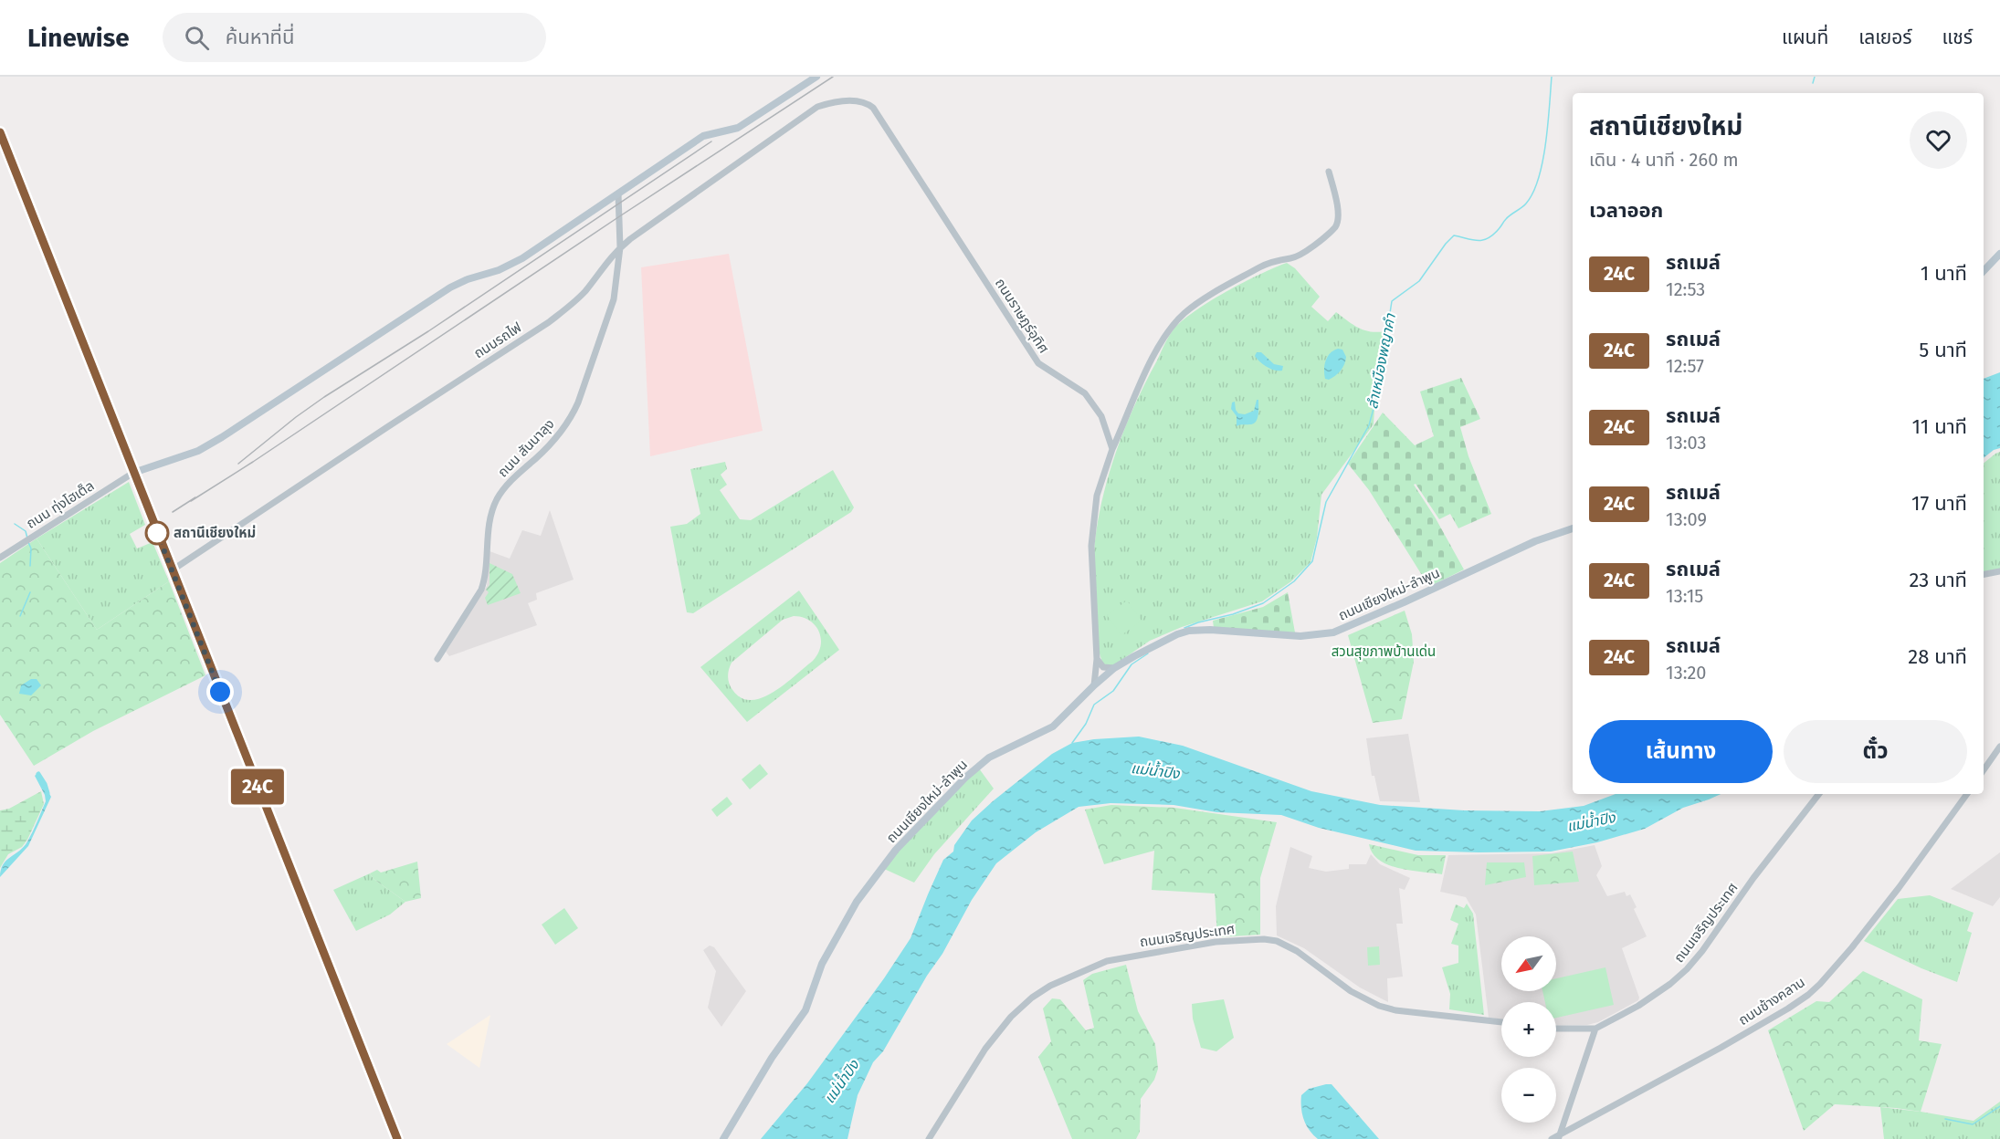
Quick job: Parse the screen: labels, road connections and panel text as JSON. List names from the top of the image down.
{
  "streets": {
    "main road": ["ถนนเชียงใหม่-ลำพูน"],
    "street": [
      "ถนนราษฎร์อุทิศ",
      "ถนนรถไฟ",
      "ถนน สันนาลุง",
      "ถนน ทุ่งโฮเต็ล",
      "ถนนเจริญประเทศ",
      "ถนนช้างคลาน"
    ]
  },
  "crossings": [
    ["ถนนราษฎร์อุทิศ", "ถนนรถไฟ"],
    ["ถนนรถไฟ", "ถนน สันนาลุง"]
  ],
  "water": ["ลำเหมืองพญาคำ", "แม่น้ำปิง"],
  "parks": ["สวนสุขภาพบ้านเด่น"],
  "places": ["สถานีเชียงใหม่"],
  "lines": ["bus line 24C"],
  "north": "bottom left",
  "page": {
    "header": "Linewise",
    "search": "ค้นหาที่นี่",
    "nav": ["แผนที่", "เลเยอร์", "แชร์"],
    "on_map": "24C",
    "heading": [
      ["สถานีเชียงใหม่", "เดิน · 4 นาที · 260 m"],
      "เวลาออก"
    ],
    "list": [
      {
        "mark": "24C",
        "name": "รถเมล์",
        "note": "12:53",
        "value": "1 นาที"
      },
      {
        "mark": "24C",
        "name": "รถเมล์",
        "note": "12:57",
        "value": "5 นาที"
      },
      {
        "mark": "24C",
        "name": "รถเมล์",
        "note": "13:03",
        "value": "11 นาที"
      },
      {
        "mark": "24C",
        "name": "รถเมล์",
        "note": "13:09",
        "value": "17 นาที"
      },
      {
        "mark": "24C",
        "name": "รถเมล์",
        "note": "13:15",
        "value": "23 นาที"
      },
      {
        "mark": "24C",
        "name": "รถเมล์",
        "note": "13:20",
        "value": "28 นาที"
      }
    ],
    "buttons": ["เส้นทาง", "ตั๋ว"],
    "map_buttons": ["+", "−"]
  }
}
